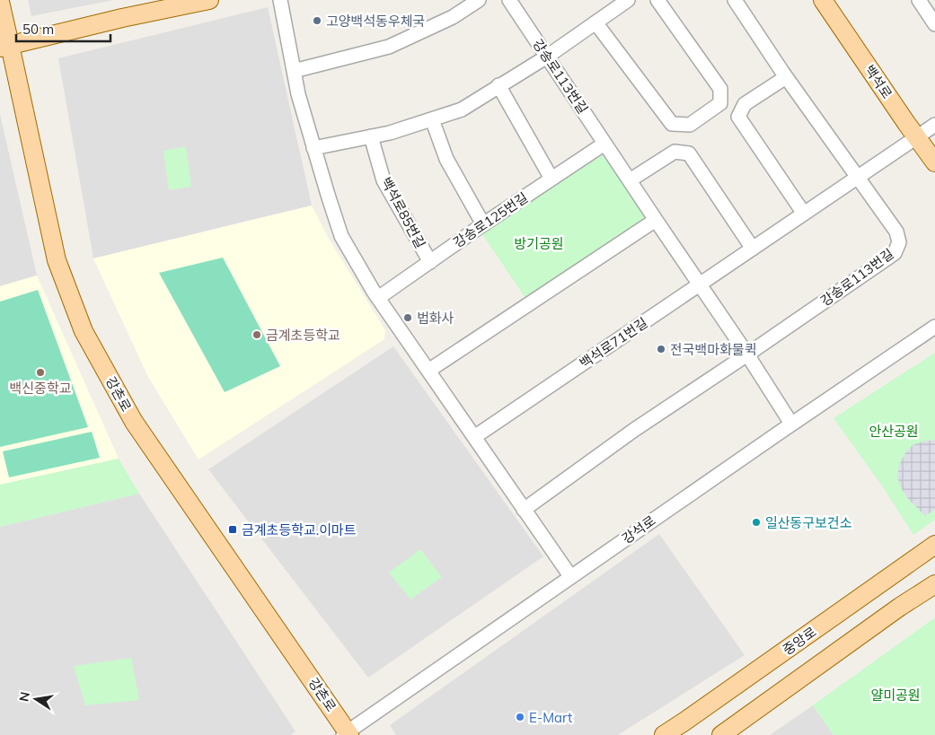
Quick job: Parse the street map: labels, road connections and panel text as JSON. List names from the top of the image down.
{
  "streets": {
    "main road": ["백석로", "강촌로", "중앙로"],
    "street": [
      "강송로113번길",
      "백석로85번길",
      "강송로125번길",
      "백석로71번길",
      "강석로"
    ]
  },
  "crossings": [
    ["강송로113번길", "강송로125번길"],
    ["강송로113번길", "백석로71번길"],
    ["강송로113번길", "강석로"],
    ["백석로", "백석로71번길"],
    ["백석로85번길", "강송로125번길"],
    ["강촌로", "강석로"]
  ],
  "parks": ["방기공원", "안산공원", "얄미공원"],
  "places": {
    "other": [
      "고양백석동우체국",
      "법화사",
      "금계초등학교",
      "전국백마화물퀵",
      "백신중학교",
      "일산동구보건소",
      "E-Mart"
    ],
    "transit": ["금계초등학교.이마트"]
  },
  "scale_bar": "50 m",
  "north": "left"
}
